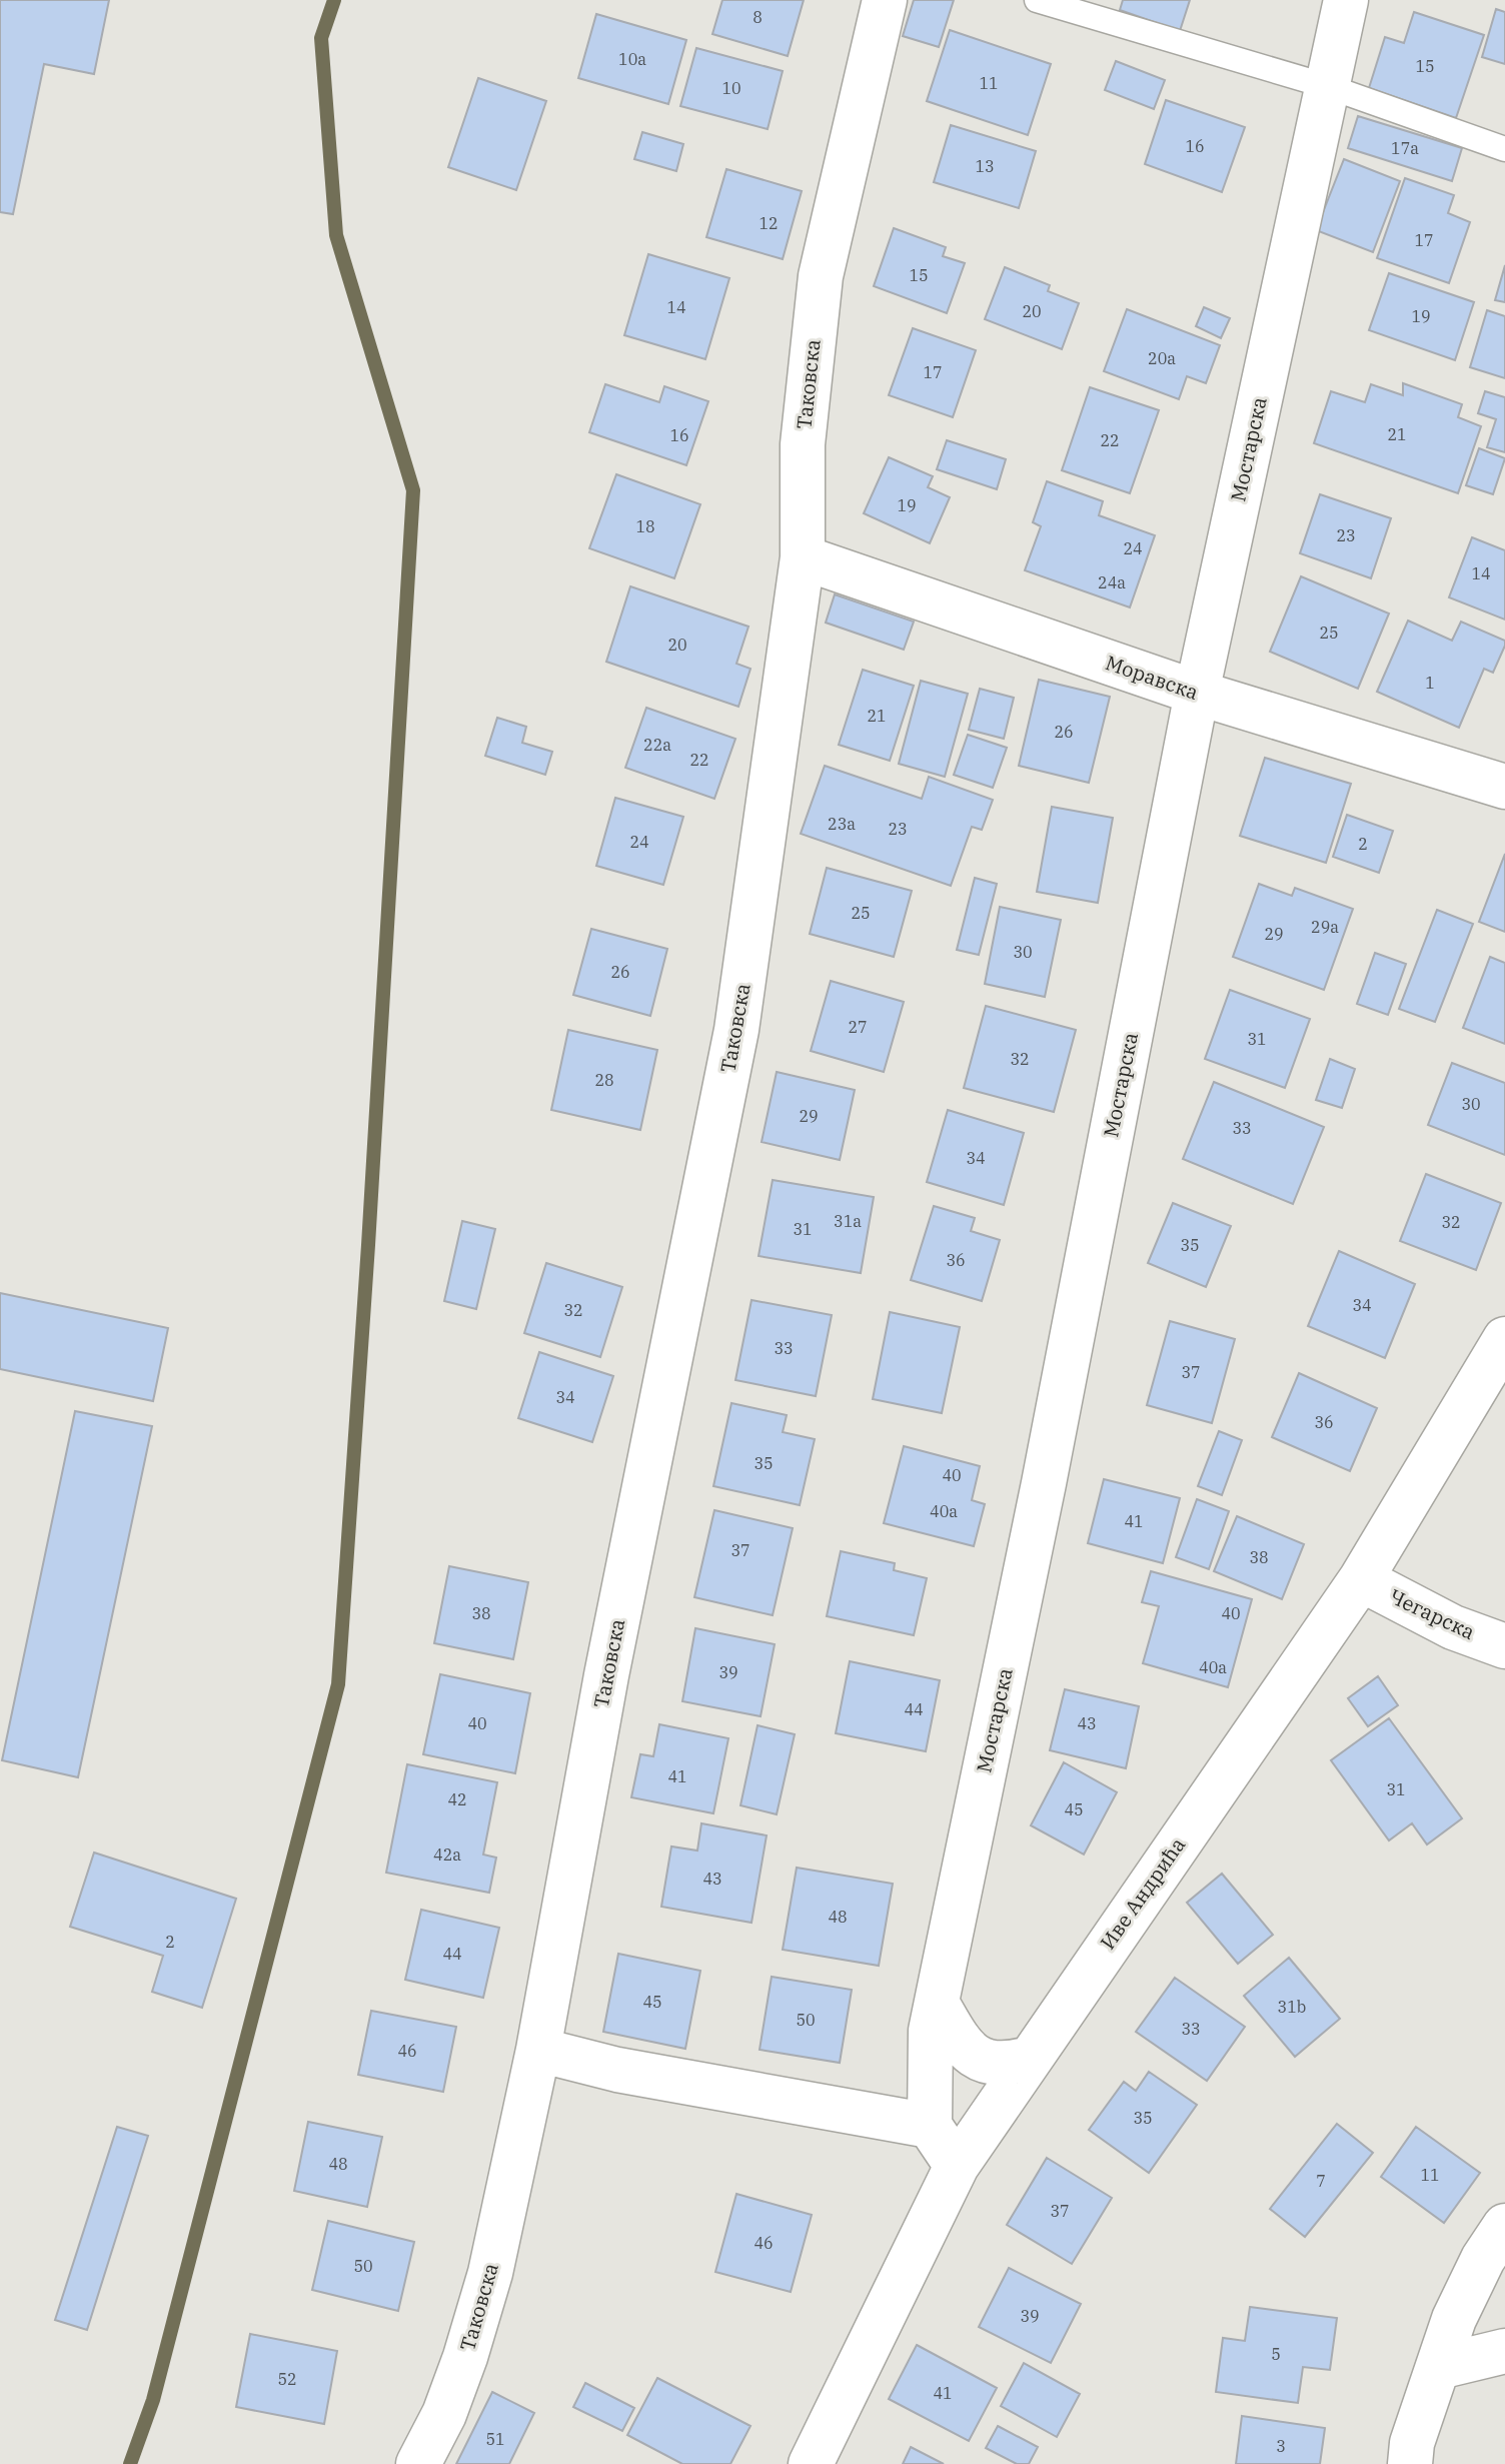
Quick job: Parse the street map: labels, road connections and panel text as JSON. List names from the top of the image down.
{
  "streets": {
    "street": [
      "Таковска",
      "Мостарска",
      "Моравска",
      "Чегарска",
      "Иве Андрића"
    ]
  },
  "crossings": [
    ["Таковска", "Моравска"],
    ["Мостарска", "Моравска"],
    ["Чегарска", "Иве Андрића"]
  ],
  "house_numbers": [
    "8",
    "10a",
    "15",
    "11",
    "10",
    "16",
    "17a",
    "13",
    "12",
    "17",
    "15",
    "14",
    "20",
    "19",
    "20a",
    "17",
    "21",
    "16",
    "22",
    "19",
    "18",
    "23",
    "24",
    "14",
    "24a",
    "25",
    "20",
    "1",
    "21",
    "26",
    "22a",
    "22",
    "23a",
    "23",
    "24",
    "2",
    "25",
    "29a",
    "29",
    "30",
    "26",
    "27",
    "31",
    "32",
    "28",
    "30",
    "29",
    "33",
    "34",
    "31a",
    "32",
    "31",
    "35",
    "36",
    "34",
    "32",
    "33",
    "37",
    "34",
    "36",
    "35",
    "40",
    "40a",
    "41",
    "37",
    "38",
    "38",
    "40",
    "40a",
    "39",
    "44",
    "40",
    "43",
    "41",
    "31",
    "42",
    "45",
    "42a",
    "43",
    "48",
    "2",
    "44",
    "45",
    "31b",
    "50",
    "33",
    "46",
    "35",
    "48",
    "11",
    "7",
    "37",
    "46",
    "50",
    "39",
    "5",
    "52",
    "41",
    "51",
    "3"
  ]
}
